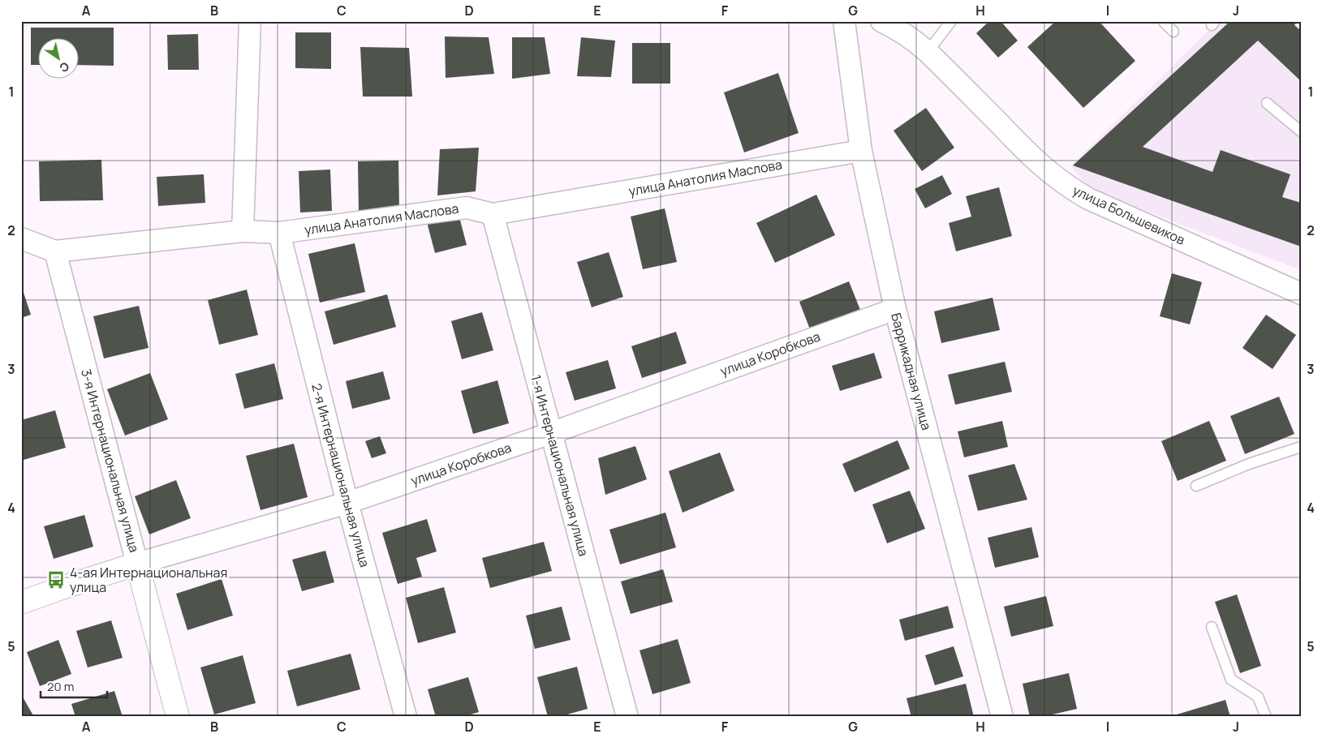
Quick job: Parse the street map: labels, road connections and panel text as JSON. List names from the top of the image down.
{
  "streets": {
    "street": [
      "улица Анатолия Маслова",
      "улица Большевиков",
      "улица Коробкова",
      "Баррикадная улица",
      "3-я Интернациональная улица",
      "1-я Интернациональная улица",
      "2-я Интернациональная улица"
    ]
  },
  "crossings": [
    ["улица Анатолия Маслова", "Баррикадная улица"],
    ["улица Анатолия Маслова", "3-я Интернациональная улица"],
    ["улица Анатолия Маслова", "1-я Интернациональная улица"],
    ["улица Анатолия Маслова", "2-я Интернациональная улица"],
    ["улица Коробкова", "Баррикадная улица"],
    ["улица Коробкова", "3-я Интернациональная улица"],
    ["улица Коробкова", "1-я Интернациональная улица"],
    ["улица Коробкова", "2-я Интернациональная улица"]
  ],
  "places": {
    "bus stop": ["4-ая Интернациональная улица"]
  },
  "scale_bar": "20 m",
  "north": "bottom right",
  "grid": {
    "columns": [
      "A",
      "B",
      "C",
      "D",
      "E",
      "F",
      "G",
      "H",
      "I",
      "J"
    ],
    "rows": [
      "1",
      "2",
      "3",
      "4",
      "5"
    ]
  }
}
